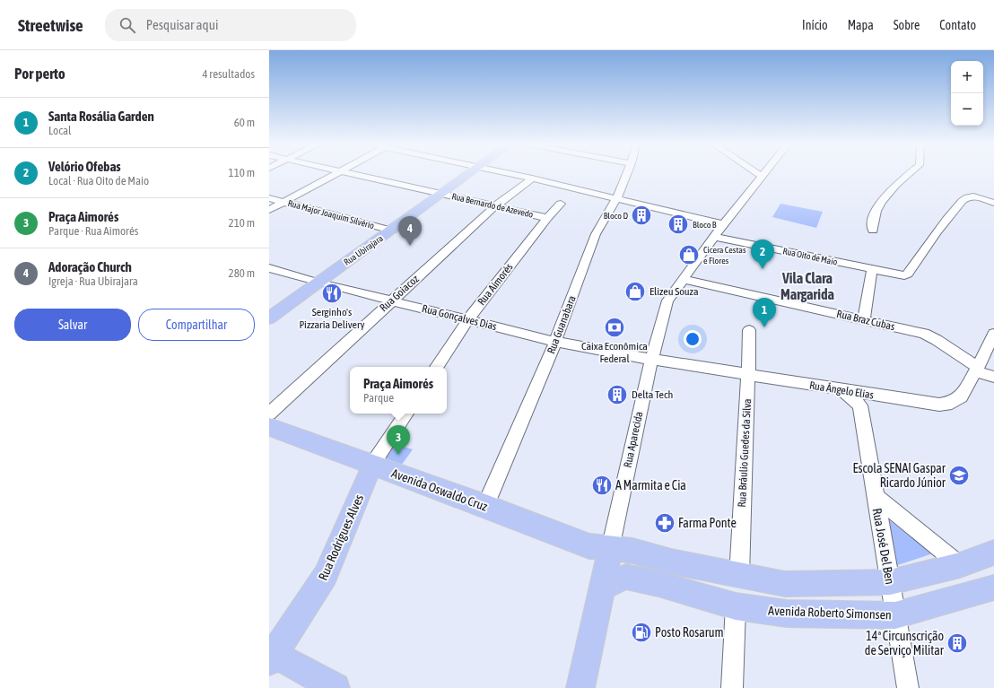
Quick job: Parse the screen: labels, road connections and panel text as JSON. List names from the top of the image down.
{
  "streets": {
    "main road": [
      "Rua Ubirajara",
      "Rua Aparecida",
      "Avenida Oswaldo Cruz",
      "Rua Rodrigues Alves",
      "Avenida Roberto Simonsen"
    ],
    "street": [
      "Rua Bernardo de Azevedo",
      "Rua Major Joaquim Silvério",
      "Rua Oito de Maio",
      "Rua Aimorés",
      "Rua Goiacoz",
      "Rua Gonçalves Dias",
      "Rua Braz Cubas",
      "Rua Guanabara",
      "Rua Ângelo Elias",
      "Rua Bráulio Guedes da Silva",
      "Rua José Del Ben"
    ]
  },
  "crossings": [
    ["Rua Bernardo de Azevedo", "Rua Ubirajara"],
    ["Rua Bernardo de Azevedo", "Rua Aimorés"],
    ["Rua Bernardo de Azevedo", "Rua Goiacoz"],
    ["Rua Major Joaquim Silvério", "Rua Ubirajara"],
    ["Rua Ubirajara", "Rua Gonçalves Dias"],
    ["Rua Oito de Maio", "Rua Aparecida"],
    ["Rua Aimorés", "Rua Gonçalves Dias"],
    ["Rua Goiacoz", "Rua Gonçalves Dias"],
    ["Rua Gonçalves Dias", "Rua Guanabara"],
    ["Rua Gonçalves Dias", "Rua Ângelo Elias"],
    ["Rua Gonçalves Dias", "Rua Aparecida"],
    ["Rua Braz Cubas", "Rua Ângelo Elias"],
    ["Rua Braz Cubas", "Rua Aparecida"],
    ["Rua Guanabara", "Avenida Oswaldo Cruz"],
    ["Rua Ângelo Elias", "Rua Aparecida"],
    ["Rua Ângelo Elias", "Rua Bráulio Guedes da Silva"],
    ["Rua Ângelo Elias", "Rua José Del Ben"],
    ["Rua Aparecida", "Avenida Oswaldo Cruz"],
    ["Rua Aparecida", "Avenida Roberto Simonsen"],
    ["Avenida Oswaldo Cruz", "Rua Rodrigues Alves"],
    ["Rua José Del Ben", "Avenida Roberto Simonsen"]
  ],
  "districts": ["Vila Clara Margarida"],
  "places": {
    "building": [
      "Bloco D",
      "Bloco B",
      "Delta Tech",
      "14ª Circunscrição de Serviço Militar"
    ],
    "shop": ["Cicera Cestas e Flores", "Elizeu Souza"],
    "restaurant": ["Serginho's Pizzaria Delivery", "A Marmita e Cia"],
    "bank": ["Caixa Econômica Federal"],
    "school or university": ["Escola SENAI Gaspar Ricardo Júnior"],
    "pharmacy": ["Farma Ponte"],
    "fuel station": ["Posto Rosarum"]
  },
  "page": {
    "header": "Streetwise",
    "search": "Pesquisar aqui",
    "nav": [
      "Início",
      "Mapa",
      "Sobre",
      "Contato"
    ],
    "heading": ["Por perto", "4 resultados"],
    "map_buttons": ["+", "−"],
    "list": [
      {
        "mark": "1",
        "name": "Santa Rosália Garden",
        "note": "Local",
        "value": "60 m"
      },
      {
        "mark": "2",
        "name": "Velório Ofebas",
        "note": "Local · Rua Oito de Maio",
        "value": "110 m"
      },
      {
        "mark": "3",
        "name": "Praça Aimorés",
        "note": "Parque · Rua Aimorés",
        "value": "210 m"
      },
      {
        "mark": "4",
        "name": "Adoração Church",
        "note": "Igreja · Rua Ubirajara",
        "value": "280 m"
      }
    ],
    "pins": [
      "4",
      "2",
      "1",
      "3"
    ],
    "buttons": ["Salvar", "Compartilhar"],
    "popup": ["Praça Aimorés", "Parque"]
  }
}
